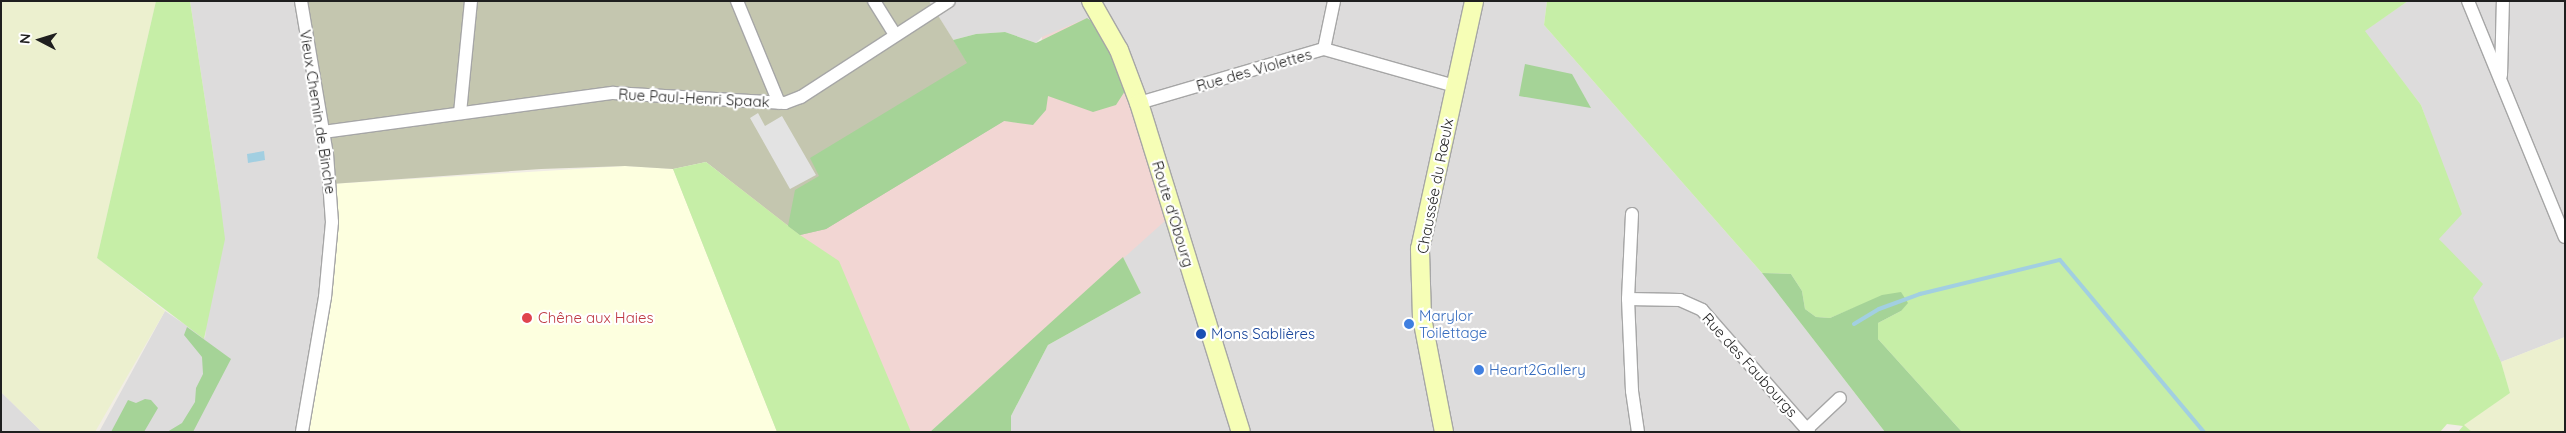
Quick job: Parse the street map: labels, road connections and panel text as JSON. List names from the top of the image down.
{
  "streets": {
    "main road": ["Chaussée du Rœulx", "Route d'Obourg"],
    "street": [
      "Rue des Violettes",
      "Rue Paul-Henri Spaak",
      "Vieux Chemin de Binche",
      "Rue des Faubourgs"
    ]
  },
  "crossings": [
    ["Rue des Violettes", "Chaussée du Rœulx"],
    ["Rue des Violettes", "Route d'Obourg"],
    ["Rue Paul-Henri Spaak", "Vieux Chemin de Binche"]
  ],
  "places": [
    "Chêne aux Haies",
    "Marylor Toilettage",
    "Mons Sablières",
    "Heart2Gallery"
  ],
  "north": "left"
}
